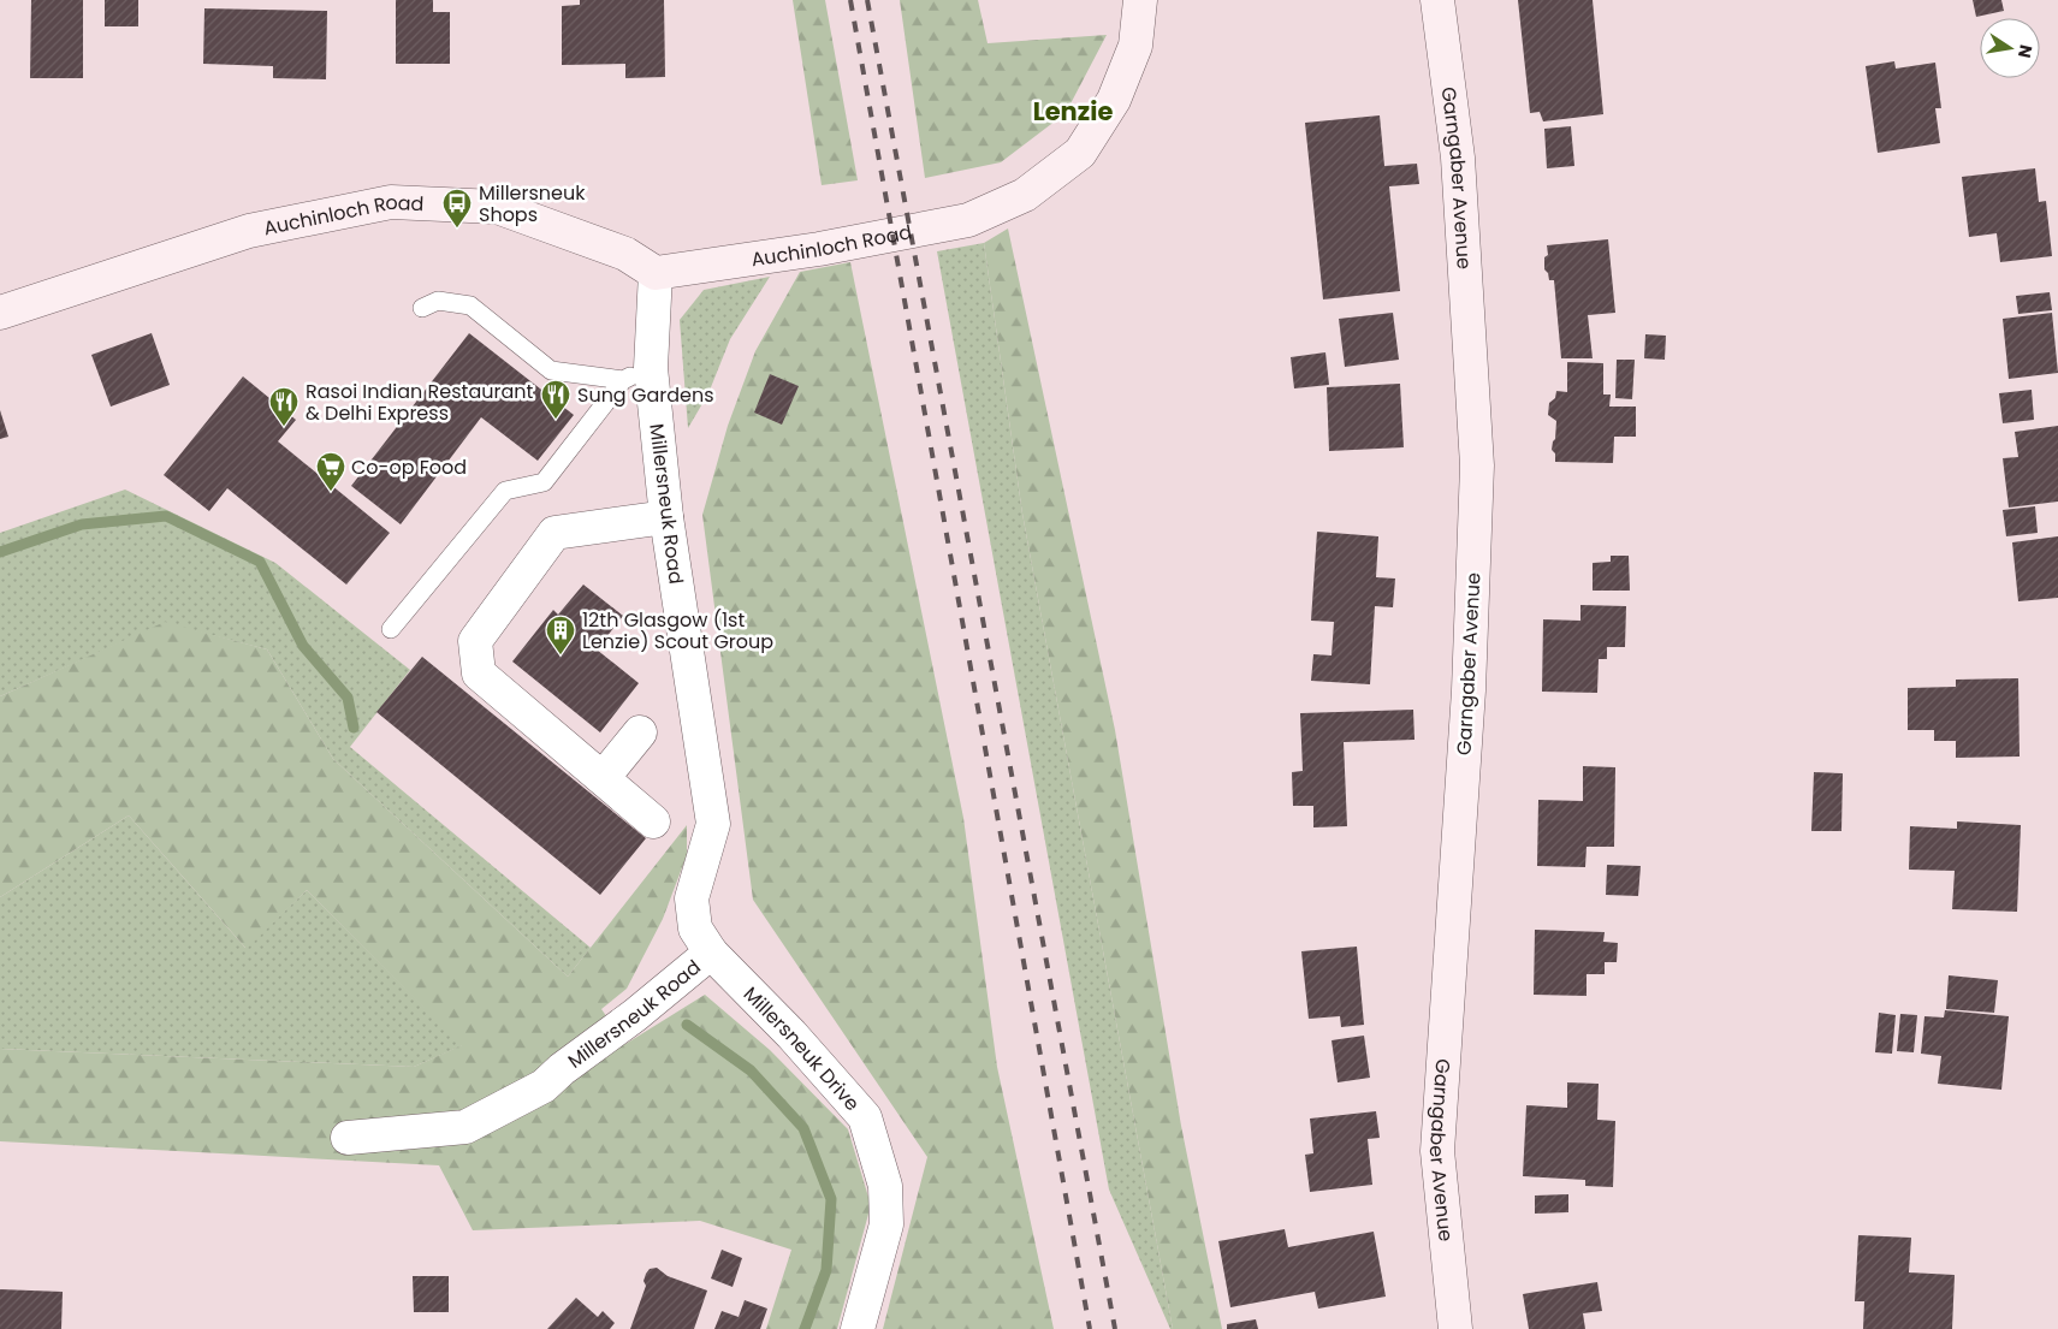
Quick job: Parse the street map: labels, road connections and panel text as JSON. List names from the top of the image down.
{
  "streets": {
    "street": [
      "Garngaber Avenue",
      "Auchinloch Road",
      "Millersneuk Road",
      "Millersneuk Drive"
    ]
  },
  "crossings": [
    ["Auchinloch Road", "Millersneuk Road"],
    ["Millersneuk Road", "Millersneuk Drive"]
  ],
  "districts": ["Lenzie"],
  "places": {
    "bus stop": ["Millersneuk Shops"],
    "restaurant": ["Sung Gardens", "Rasoi Indian Restaurant & Delhi Express"],
    "supermarket": ["Co-op Food"],
    "building": ["12th Glasgow (1st Lenzie) Scout Group"]
  },
  "north": "right"
}
